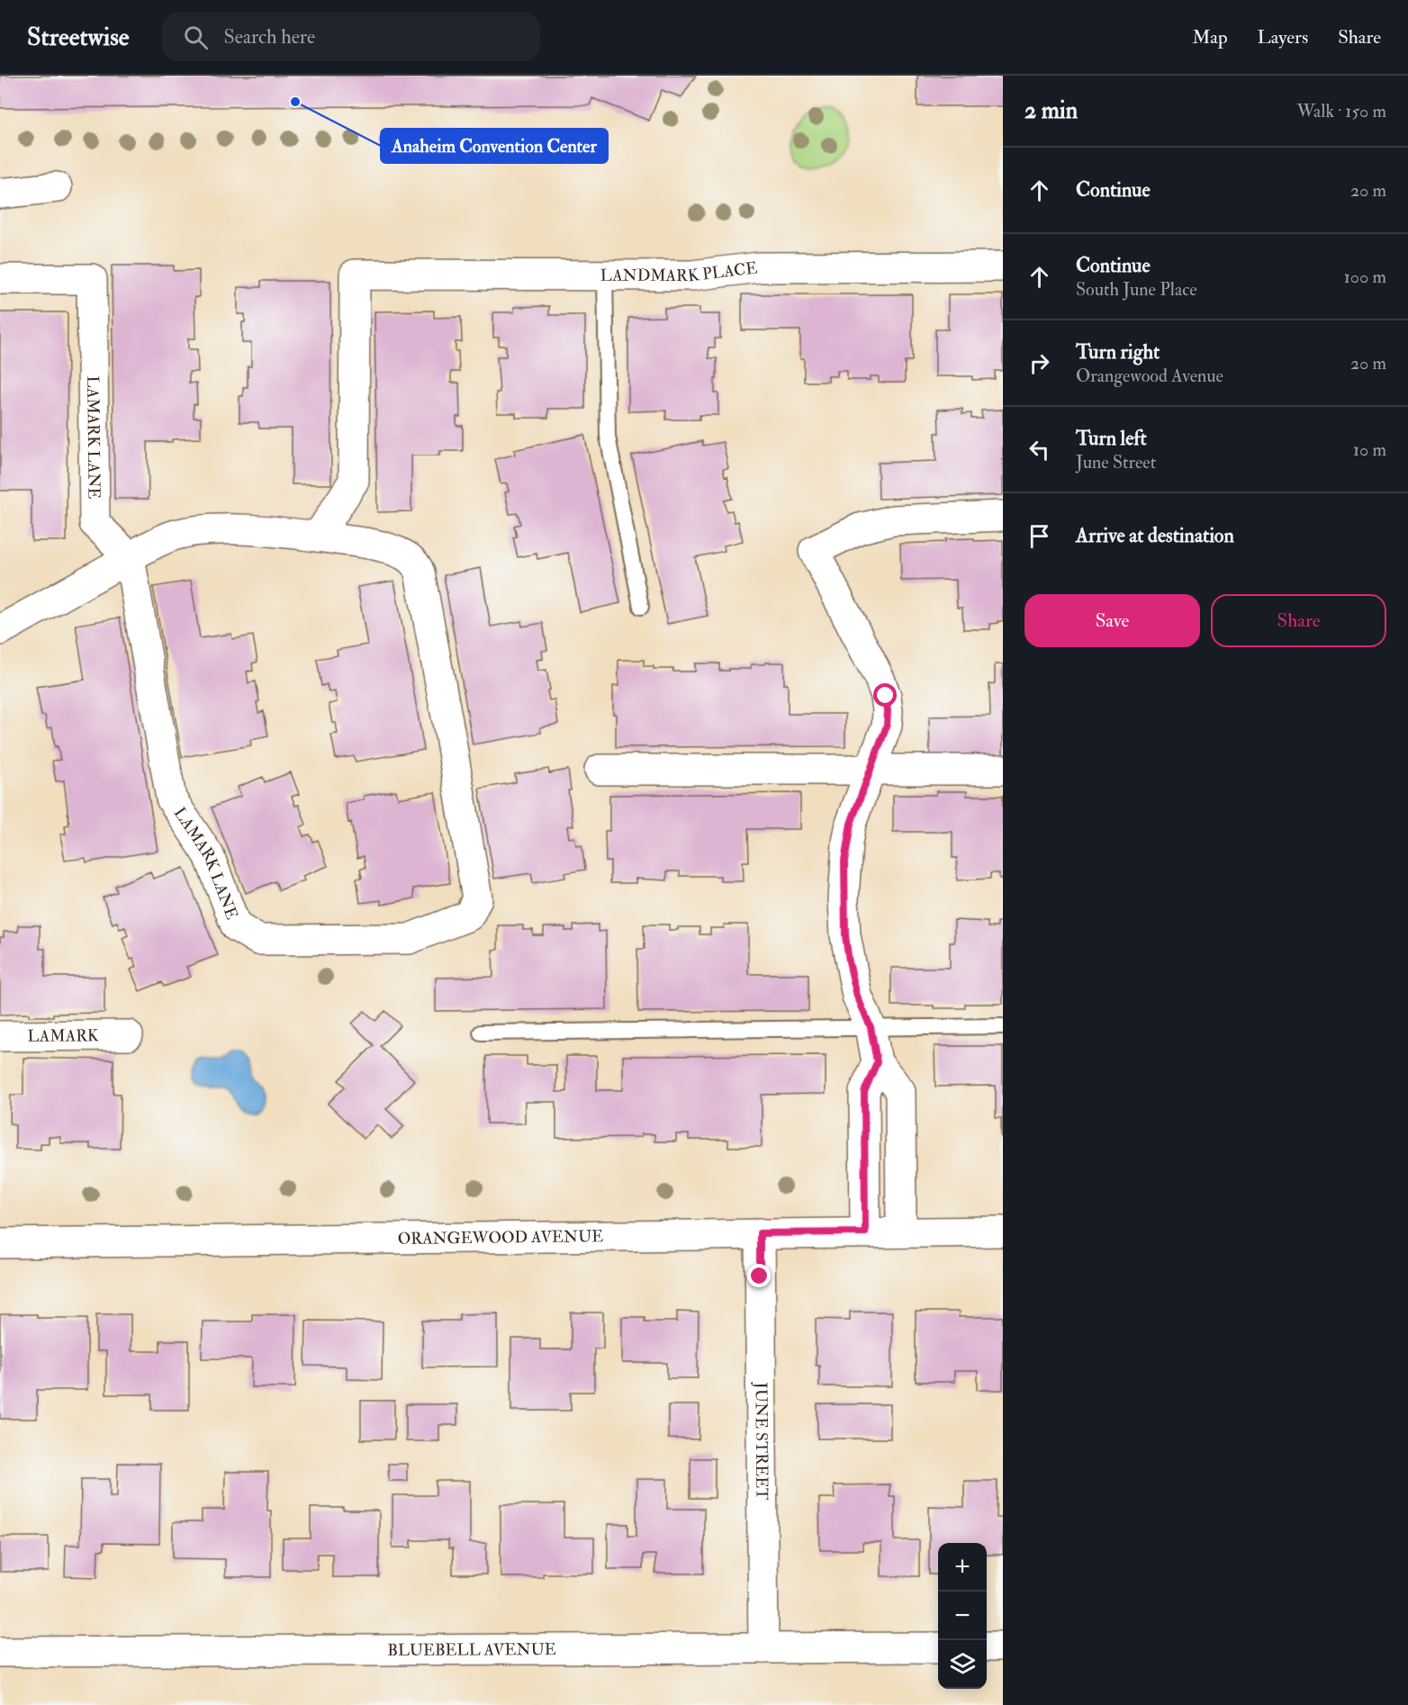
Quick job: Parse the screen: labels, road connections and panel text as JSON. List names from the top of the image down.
{
  "streets": {
    "street": [
      "LANDMARK PLACE",
      "LAMARK LANE",
      "LAMARK",
      "ORANGEWOOD AVENUE",
      "JUNE STREET",
      "BLUEBELL AVENUE"
    ]
  },
  "crossings": [
    ["LANDMARK PLACE", "LAMARK LANE"],
    ["ORANGEWOOD AVENUE", "JUNE STREET"],
    ["JUNE STREET", "BLUEBELL AVENUE"]
  ],
  "places": ["Anaheim Convention Center"],
  "page": {
    "header": "Streetwise",
    "search": "Search here",
    "nav": ["Map", "Layers", "Share"],
    "heading": ["2 min", "Walk · 150 m"],
    "list": [
      ["Continue", "20 m"],
      ["Continue", "South June Place", "100 m"],
      ["Turn right", "Orangewood Avenue", "20 m"],
      ["Turn left", "June Street", "10 m"],
      "Arrive at destination"
    ],
    "buttons": ["Save", "Share"],
    "map_buttons": ["+", "−"]
  }
}
